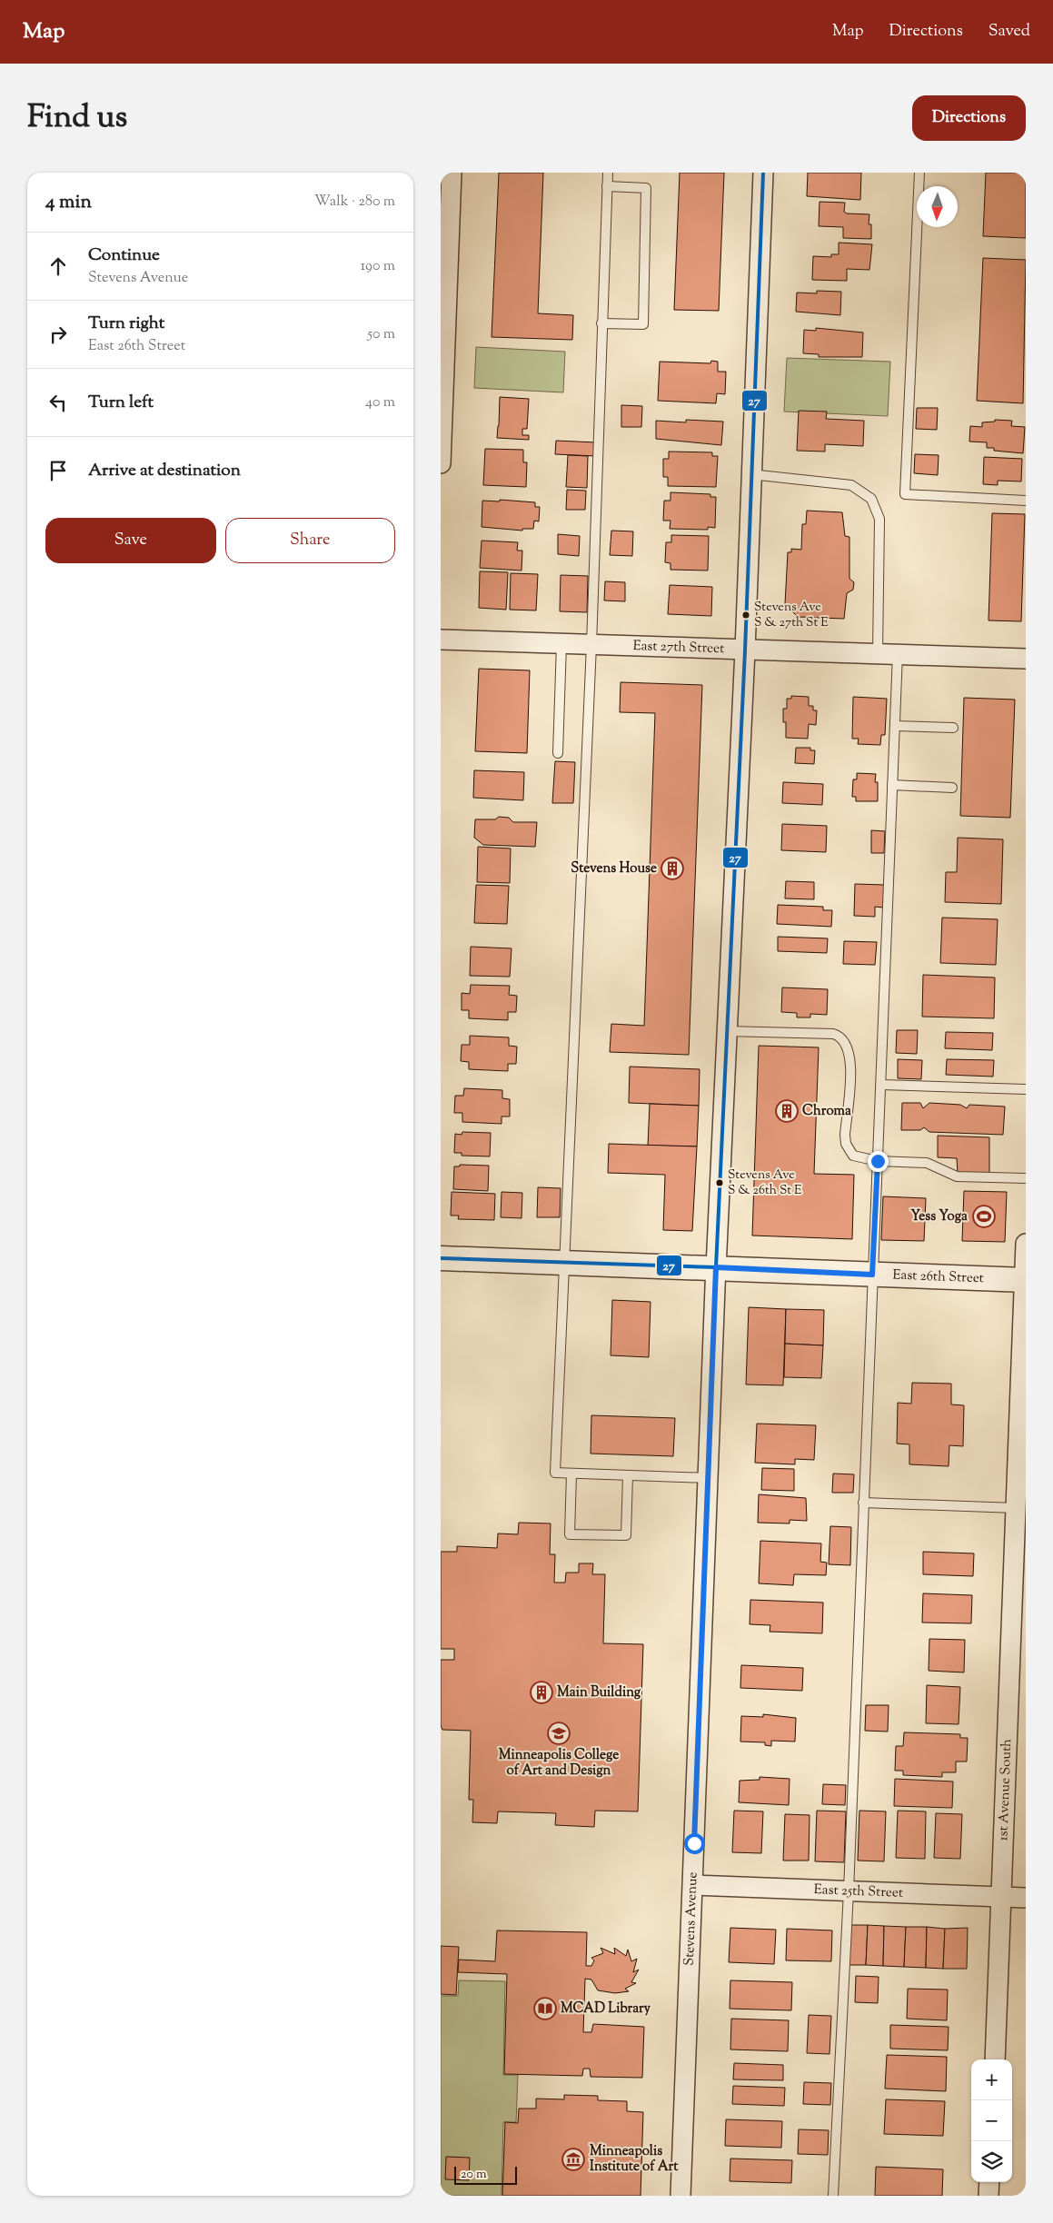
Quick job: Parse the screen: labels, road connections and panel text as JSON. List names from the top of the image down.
{
  "streets": {
    "street": [
      "East 27th Street",
      "East 26th Street",
      "1st Avenue South",
      "East 25th Street",
      "Stevens Avenue"
    ]
  },
  "crossings": [
    ["East 27th Street", "Stevens Avenue"],
    ["East 26th Street", "1st Avenue South"],
    ["East 26th Street", "Stevens Avenue"],
    ["1st Avenue South", "East 25th Street"],
    ["East 25th Street", "Stevens Avenue"]
  ],
  "places": {
    "other": ["Stevens Ave S & 27th St E", "Stevens Ave S & 26th St E"],
    "building": ["Stevens House", "Chroma", "Main Building"],
    "sports": ["Yess Yoga"],
    "school or university": ["Minneapolis College of Art and Design"],
    "library": ["MCAD Library"],
    "museum": ["Minneapolis Institute of Art"]
  },
  "lines": ["transit line 27"],
  "scale_bar": "20 m",
  "north": "bottom",
  "page": {
    "header": "Map",
    "nav": ["Map", "Directions", "Saved"],
    "title": "Find us",
    "buttons": [
      "Directions",
      ["Save", "Share"]
    ],
    "heading": ["4 min", "Walk · 280 m"],
    "list": [
      ["Continue", "Stevens Avenue", "190 m"],
      ["Turn right", "East 26th Street", "50 m"],
      ["Turn left", "40 m"],
      "Arrive at destination"
    ],
    "map_buttons": ["+", "−"],
    "scale": "20 m"
  }
}
